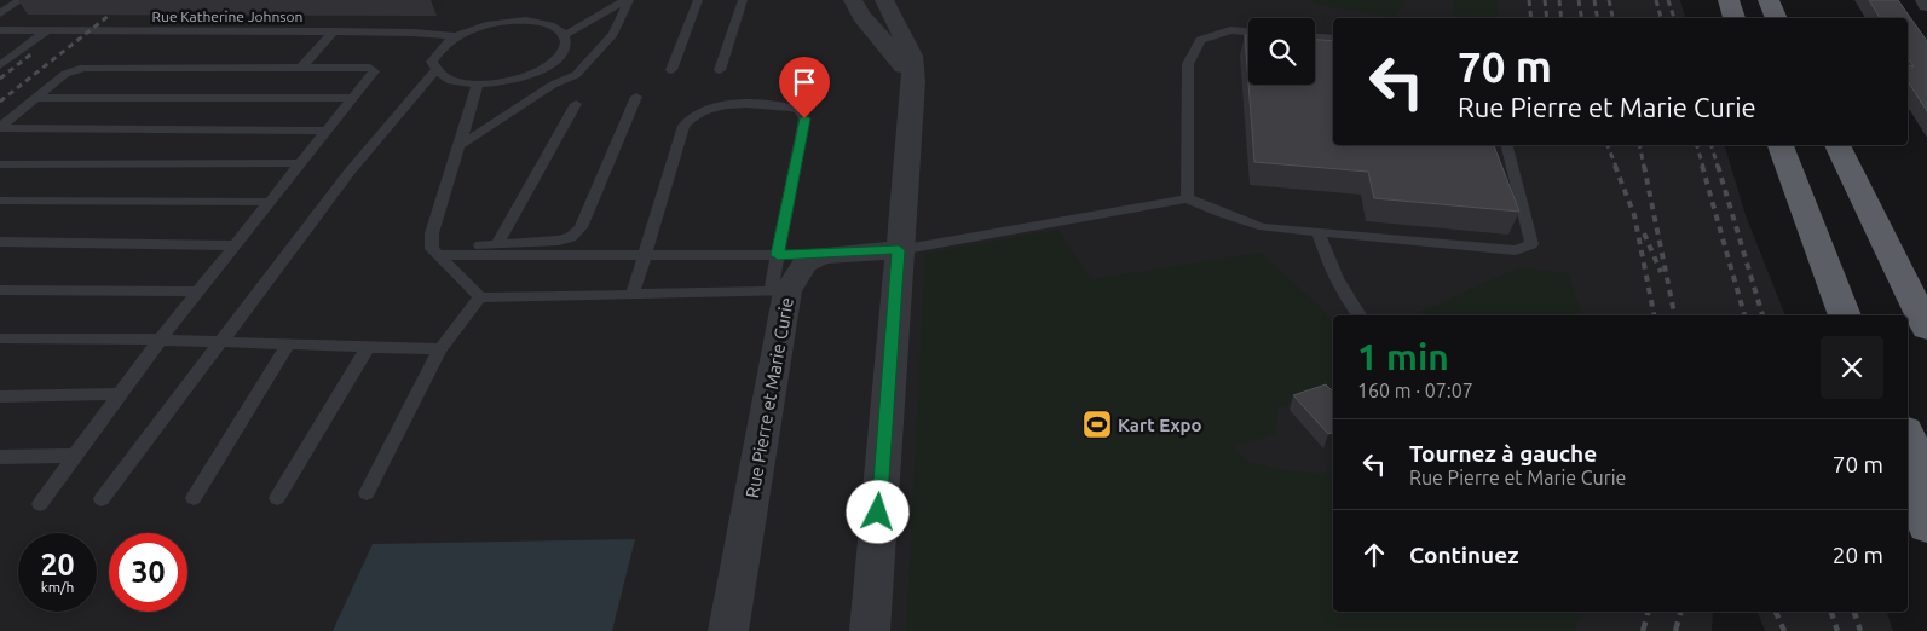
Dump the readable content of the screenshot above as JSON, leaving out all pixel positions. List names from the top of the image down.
{
  "streets": {
    "street": ["Rue Pierre et Marie Curie"],
    "lane": ["Rue Katherine Johnson"]
  },
  "places": {
    "sports": ["Kart Expo"]
  },
  "page": {
    "turn": ["70 m", "Rue Pierre et Marie Curie"],
    "heading": ["1 min", "160 m · 07:07"],
    "list": [
      {
        "name": "Tournez à gauche",
        "note": "Rue Pierre et Marie Curie",
        "value": "70 m"
      },
      {
        "name": "Continuez",
        "value": "20 m"
      }
    ],
    "speed": "20 km/h",
    "limit": "30"
  }
}
